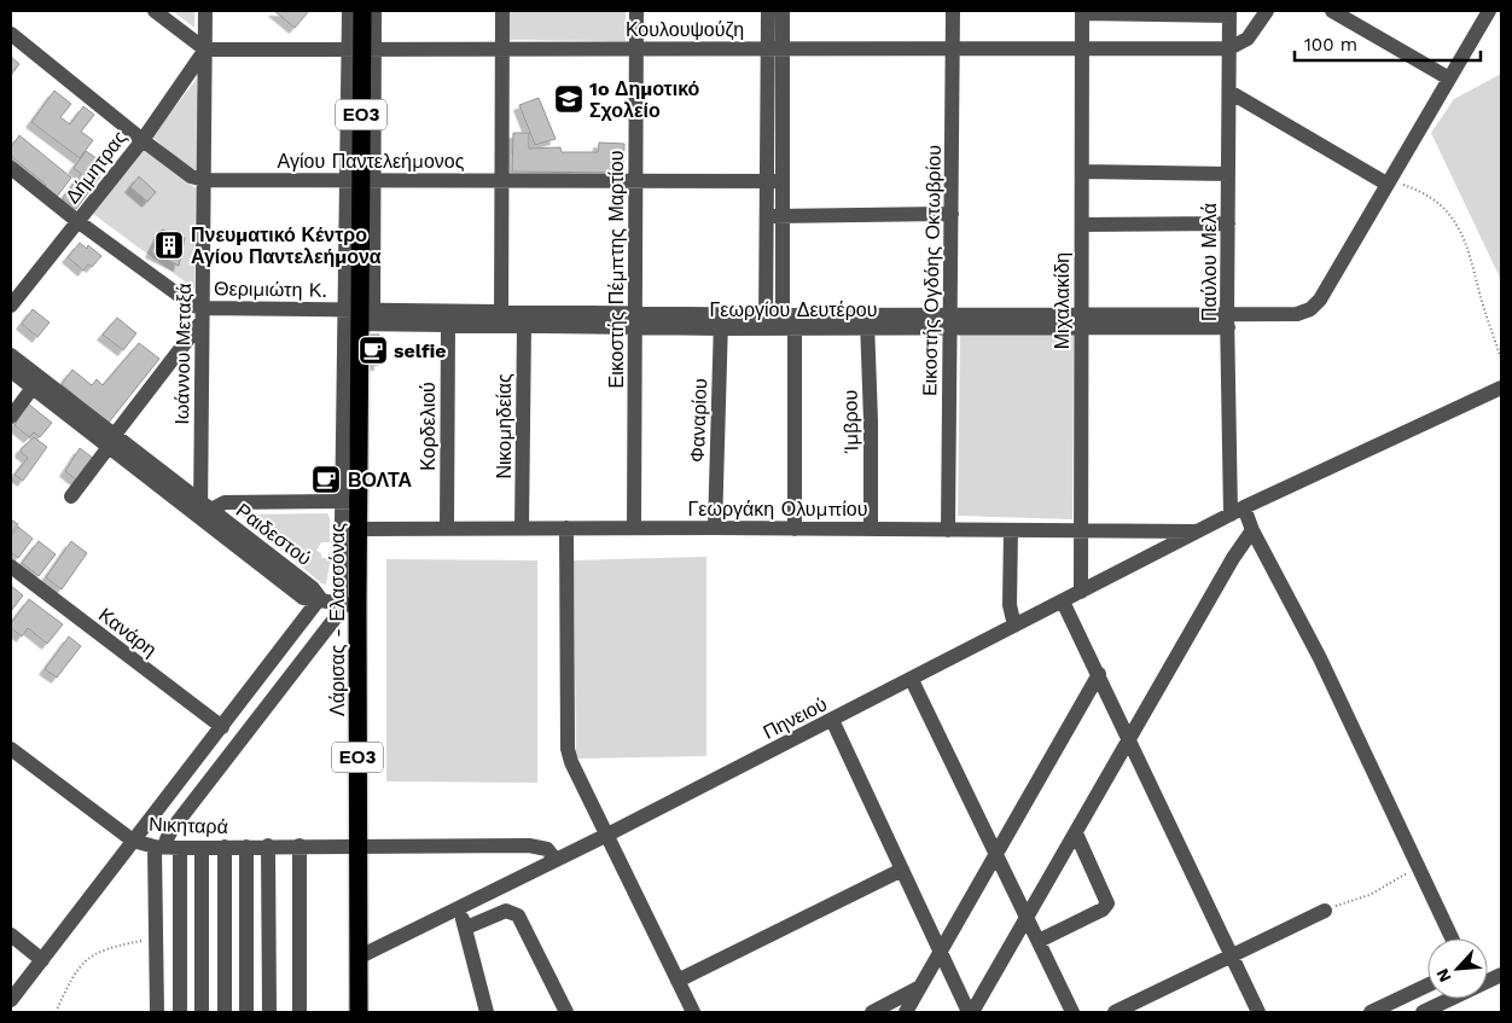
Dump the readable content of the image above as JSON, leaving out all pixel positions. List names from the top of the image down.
{
  "streets": {
    "highway": ["ΕΟ3", "Λάρισας - Ελασσόνας"],
    "street": [
      "Κουλουψούζη",
      "Αγίου Παντελεήμονος",
      "Δήμητρας",
      "Παύλου Μελά",
      "Εικοστής Πέμπτης Μαρτίου",
      "Εικοστής Ογδόης Οκτωβρίου",
      "Θεριμιώτη Κ.",
      "Μιχαλακίδη",
      "Γεωργίου Δευτέρου",
      "Ιωάννου Μεταξά",
      "Φαναρίου",
      "Ίμβρου",
      "Κορδελιού",
      "Νικομηδείας",
      "Γεωργάκη Ολυμπίου",
      "Ραιδεστού",
      "Κανάρη",
      "Πηνειού",
      "Νικηταρά"
    ]
  },
  "crossings": [
    ["Κουλουψούζη", "Δήμητρας"],
    ["Κουλουψούζη", "Παύλου Μελά"],
    ["Κουλουψούζη", "Εικοστής Πέμπτης Μαρτίου"],
    ["Κουλουψούζη", "Εικοστής Ογδόης Οκτωβρίου"],
    ["Κουλουψούζη", "Μιχαλακίδη"],
    ["Κουλουψούζη", "Ιωάννου Μεταξά"],
    ["Κουλουψούζη", "Λάρισας - Ελασσόνας"],
    ["Αγίου Παντελεήμονος", "Δήμητρας"],
    ["Αγίου Παντελεήμονος", "Εικοστής Πέμπτης Μαρτίου"],
    ["Αγίου Παντελεήμονος", "Ιωάννου Μεταξά"],
    ["Αγίου Παντελεήμονος", "Λάρισας - Ελασσόνας"],
    ["Δήμητρας", "Θεριμιώτη Κ."],
    ["Δήμητρας", "Ιωάννου Μεταξά"],
    ["Παύλου Μελά", "Γεωργίου Δευτέρου"],
    ["Παύλου Μελά", "Πηνειού"],
    ["Εικοστής Πέμπτης Μαρτίου", "Γεωργίου Δευτέρου"],
    ["Εικοστής Πέμπτης Μαρτίου", "Γεωργάκη Ολυμπίου"],
    ["Εικοστής Ογδόης Οκτωβρίου", "Γεωργίου Δευτέρου"],
    ["Εικοστής Ογδόης Οκτωβρίου", "Γεωργάκη Ολυμπίου"],
    ["Θεριμιώτη Κ.", "Γεωργίου Δευτέρου"],
    ["Θεριμιώτη Κ.", "Ιωάννου Μεταξά"],
    ["Θεριμιώτη Κ.", "Λάρισας - Ελασσόνας"],
    ["Μιχαλακίδη", "Γεωργίου Δευτέρου"],
    ["Μιχαλακίδη", "Γεωργάκη Ολυμπίου"],
    ["Μιχαλακίδη", "Πηνειού"],
    ["Γεωργίου Δευτέρου", "Φαναρίου"],
    ["Γεωργίου Δευτέρου", "Ίμβρου"],
    ["Γεωργίου Δευτέρου", "Κορδελιού"],
    ["Γεωργίου Δευτέρου", "Νικομηδείας"],
    ["Γεωργίου Δευτέρου", "Λάρισας - Ελασσόνας"],
    ["Ιωάννου Μεταξά", "Ραιδεστού"],
    ["Φαναρίου", "Γεωργάκη Ολυμπίου"],
    ["Ίμβρου", "Γεωργάκη Ολυμπίου"],
    ["Κορδελιού", "Γεωργάκη Ολυμπίου"],
    ["Νικομηδείας", "Γεωργάκη Ολυμπίου"],
    ["Γεωργάκη Ολυμπίου", "Λάρισας - Ελασσόνας"],
    ["Γεωργάκη Ολυμπίου", "Πηνειού"],
    ["Λάρισας - Ελασσόνας", "Πηνειού"],
    ["Λάρισας - Ελασσόνας", "Νικηταρά"],
    ["Πηνειού", "Νικηταρά"]
  ],
  "places": {
    "school or university": ["1o Δημοτικό Σχολείο"],
    "building": ["Πνευματικό Κέντρο Αγίου Παντελεήμονα"],
    "cafe": ["selfie", "ΒΟΛΤΑ"]
  },
  "scale_bar": "100 m",
  "north": "bottom left"
}
